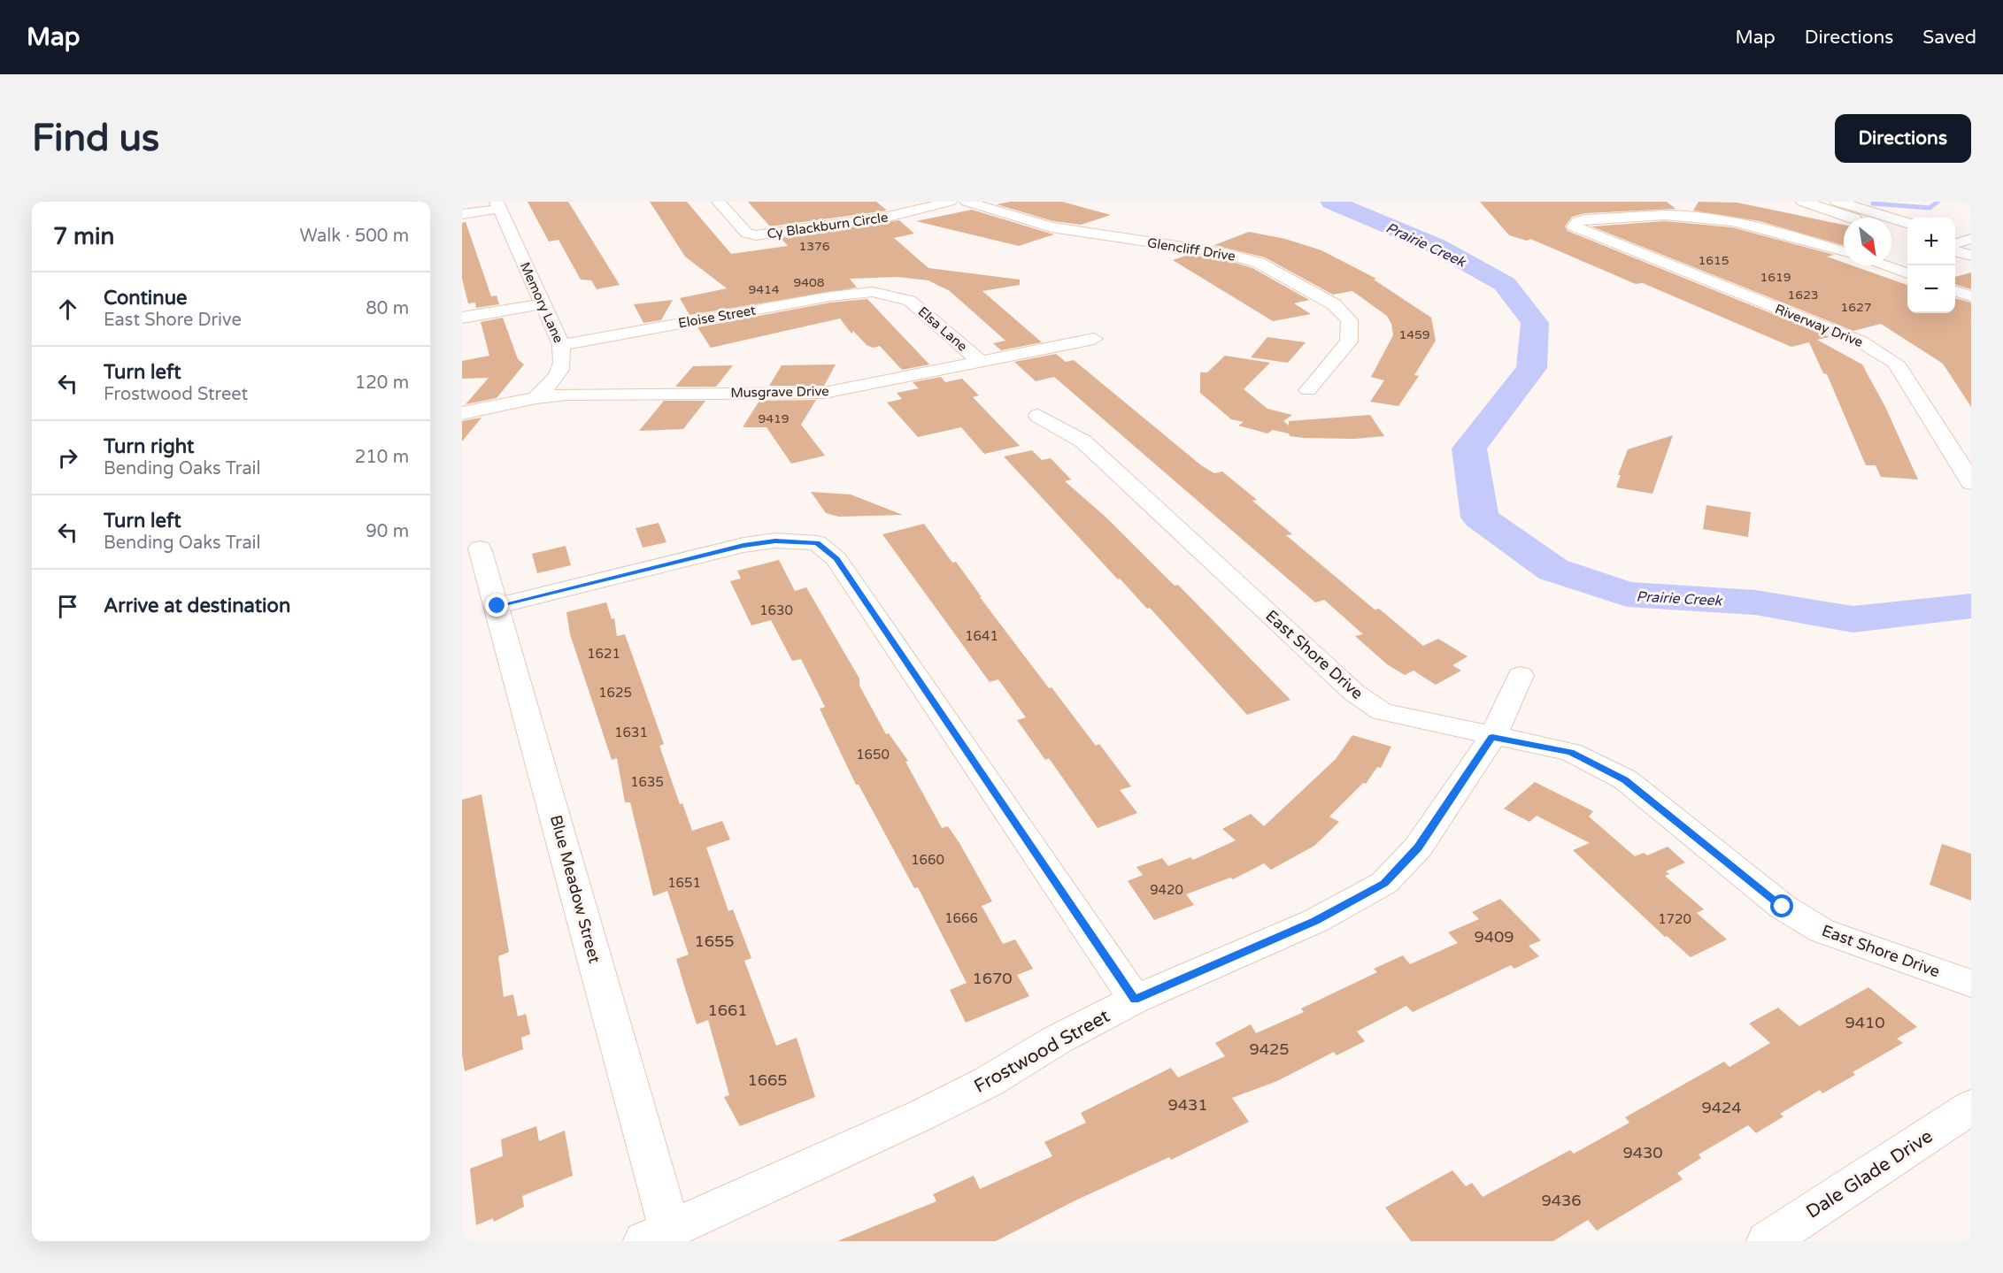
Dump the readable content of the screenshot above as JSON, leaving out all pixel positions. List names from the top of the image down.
{
  "streets": {
    "street": [
      "Cy Blackburn Circle",
      "Glencliff Drive",
      "Memory Lane",
      "Eloise Street",
      "Riverway Drive",
      "Elsa Lane",
      "Musgrave Drive",
      "East Shore Drive",
      "Blue Meadow Street",
      "Frostwood Street",
      "Dale Glade Drive"
    ]
  },
  "crossings": [
    ["Memory Lane", "Eloise Street"],
    ["Memory Lane", "Musgrave Drive"],
    ["Eloise Street", "Elsa Lane"],
    ["Elsa Lane", "Musgrave Drive"],
    ["East Shore Drive", "Frostwood Street"],
    ["Blue Meadow Street", "Frostwood Street"]
  ],
  "water": ["Prairie Creek"],
  "house_numbers": [
    "1376",
    "1615",
    "1619",
    "9408",
    "9414",
    "1623",
    "1627",
    "1459",
    "9419",
    "1630",
    "1641",
    "1621",
    "1625",
    "1631",
    "1650",
    "1635",
    "1660",
    "1651",
    "9420",
    "1666",
    "1720",
    "9409",
    "1655",
    "1670",
    "1661",
    "9410",
    "9425",
    "1665",
    "9431",
    "9424",
    "9430",
    "9436"
  ],
  "north": "bottom right",
  "page": {
    "header": "Map",
    "nav": ["Map", "Directions", "Saved"],
    "buttons": "Directions",
    "title": "Find us",
    "heading": ["7 min", "Walk · 500 m"],
    "map_buttons": ["+", "−"],
    "list": [
      ["Continue", "East Shore Drive", "80 m"],
      ["Turn left", "Frostwood Street", "120 m"],
      ["Turn right", "Bending Oaks Trail", "210 m"],
      ["Turn left", "Bending Oaks Trail", "90 m"],
      "Arrive at destination"
    ]
  }
}
